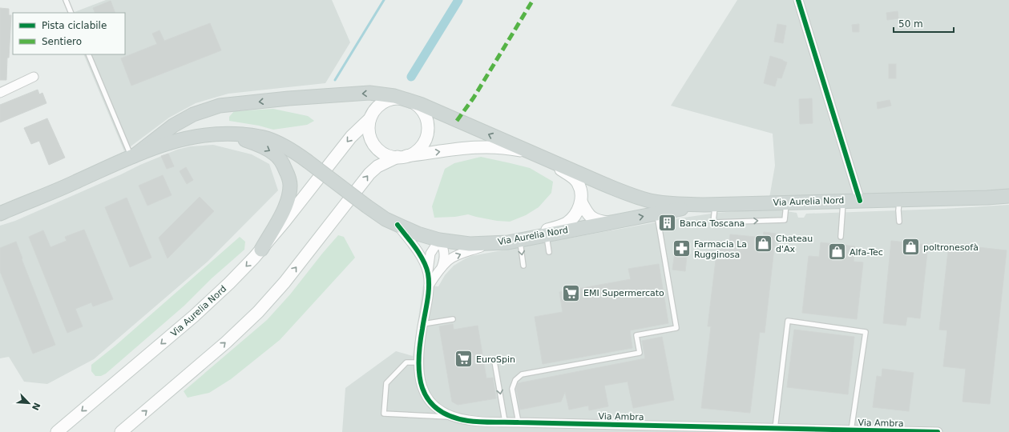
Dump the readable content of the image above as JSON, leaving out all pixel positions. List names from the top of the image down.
{
  "streets": {
    "main road": ["Via Aurelia Nord"],
    "street": ["Via Ambra"]
  },
  "places": {
    "building": ["Banca Toscana"],
    "shop": ["Chateau d'Ax", "poltronesofà", "Alfa-Tec"],
    "pharmacy": ["Farmacia La Rugginosa"],
    "supermarket": ["EMI Supermercato", "EuroSpin"]
  },
  "legend": ["Pista ciclabile", "Sentiero"],
  "scale_bar": "50 m",
  "north": "bottom right"
}
